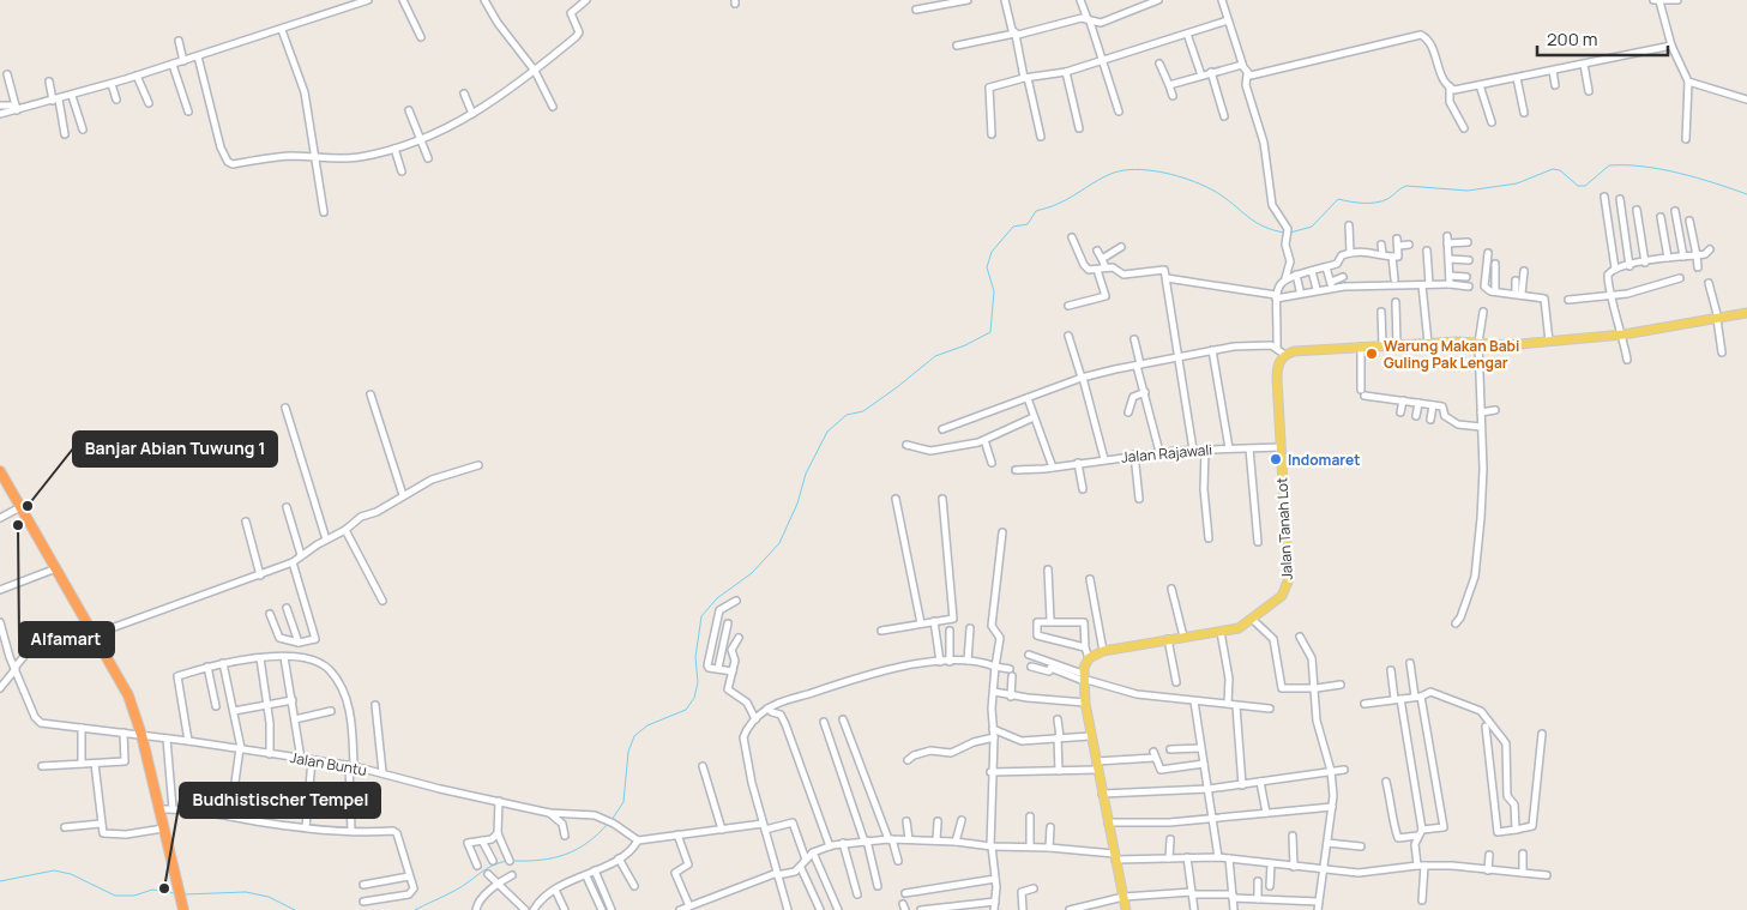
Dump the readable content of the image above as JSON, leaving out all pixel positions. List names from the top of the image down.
{
  "streets": {
    "main road": ["Jalan Tanah Lot"],
    "street": ["Jalan Rajawali", "Jalan Buntu"]
  },
  "crossings": [
    ["Jalan Rajawali", "Jalan Tanah Lot"]
  ],
  "places": [
    "Warung Makan Babi Guling Pak Lengar",
    "Indomaret",
    "Banjar Abian Tuwung 1",
    "Alfamart",
    "Budhistischer Tempel"
  ],
  "scale_bar": "200 m"
}
